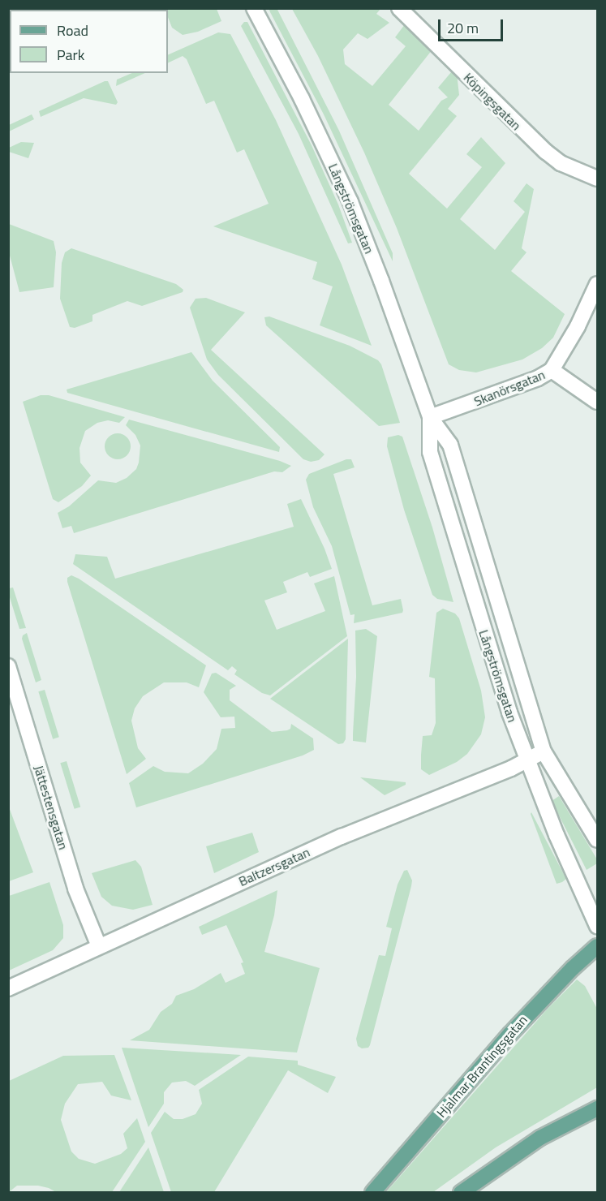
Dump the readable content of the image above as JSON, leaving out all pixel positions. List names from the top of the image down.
{
  "streets": {
    "main road": ["Hjalmar Brantingsgatan"],
    "street": [
      "Köpingsgatan",
      "Långströmsgatan",
      "Skanörsgatan",
      "Jättestensgatan",
      "Baltzersgatan"
    ]
  },
  "crossings": [
    ["Långströmsgatan", "Skanörsgatan"],
    ["Långströmsgatan", "Baltzersgatan"],
    ["Jättestensgatan", "Baltzersgatan"]
  ],
  "legend": ["Road", "Park"],
  "scale_bar": "20 m"
}
